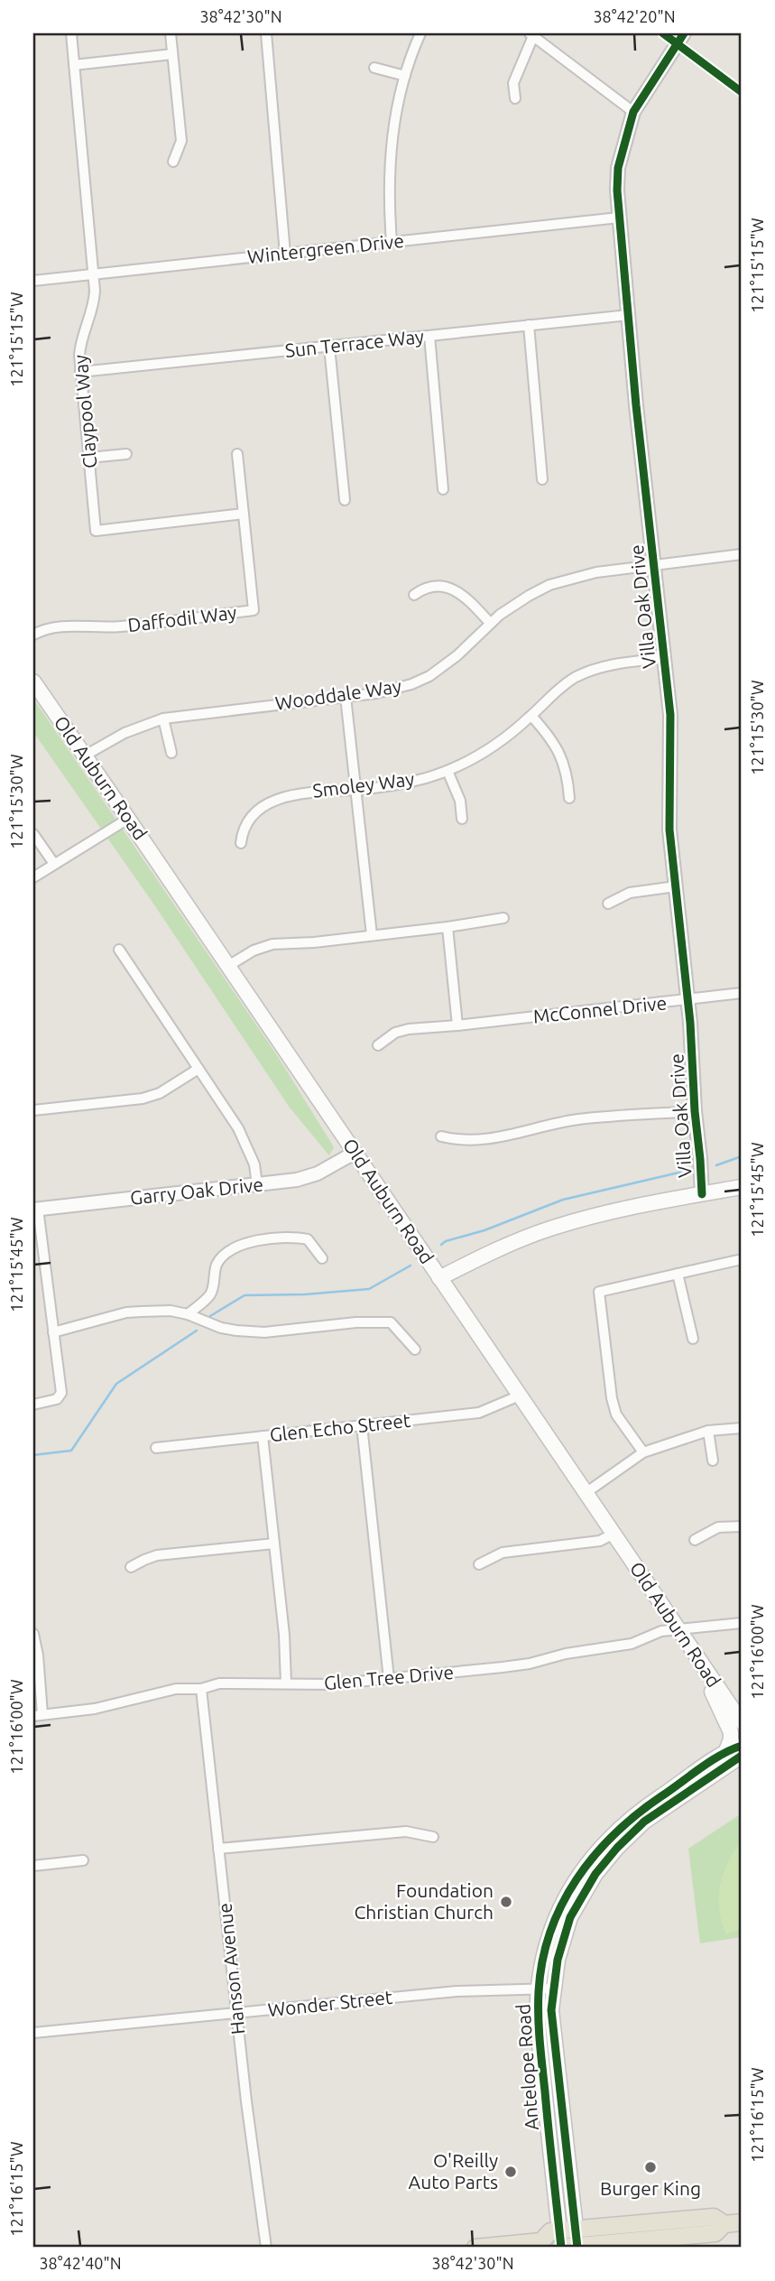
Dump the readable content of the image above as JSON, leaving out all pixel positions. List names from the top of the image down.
{
  "streets": {
    "main road": ["Old Auburn Road", "Antelope Road"],
    "street": [
      "Wintergreen Drive",
      "Sun Terrace Way",
      "Claypool Way",
      "Villa Oak Drive",
      "Daffodil Way",
      "Wooddale Way",
      "Smoley Way",
      "McConnel Drive",
      "Garry Oak Drive",
      "Glen Echo Street",
      "Glen Tree Drive",
      "Hanson Avenue",
      "Wonder Street"
    ]
  },
  "crossings": [
    ["Wintergreen Drive", "Claypool Way"],
    ["Wintergreen Drive", "Villa Oak Drive"],
    ["Sun Terrace Way", "Claypool Way"],
    ["Sun Terrace Way", "Villa Oak Drive"],
    ["Claypool Way", "Daffodil Way"],
    ["Villa Oak Drive", "Wooddale Way"],
    ["Villa Oak Drive", "Smoley Way"],
    ["Villa Oak Drive", "McConnel Drive"],
    ["Wooddale Way", "Old Auburn Road"],
    ["Old Auburn Road", "Garry Oak Drive"],
    ["Old Auburn Road", "Glen Echo Street"],
    ["Old Auburn Road", "Glen Tree Drive"],
    ["Glen Tree Drive", "Hanson Avenue"],
    ["Hanson Avenue", "Wonder Street"],
    ["Wonder Street", "Antelope Road"]
  ],
  "places": ["Foundation Christian Church", "Burger King", "O'Reilly Auto Parts"],
  "coordinates": [
    "38°42'30\"N",
    "38°42'20\"N",
    "121°15'15\"W",
    "121°15'30\"W",
    "121°15'45\"W",
    "121°16'00\"W",
    "121°16'15\"W",
    "38°42'40\"N"
  ]
}
